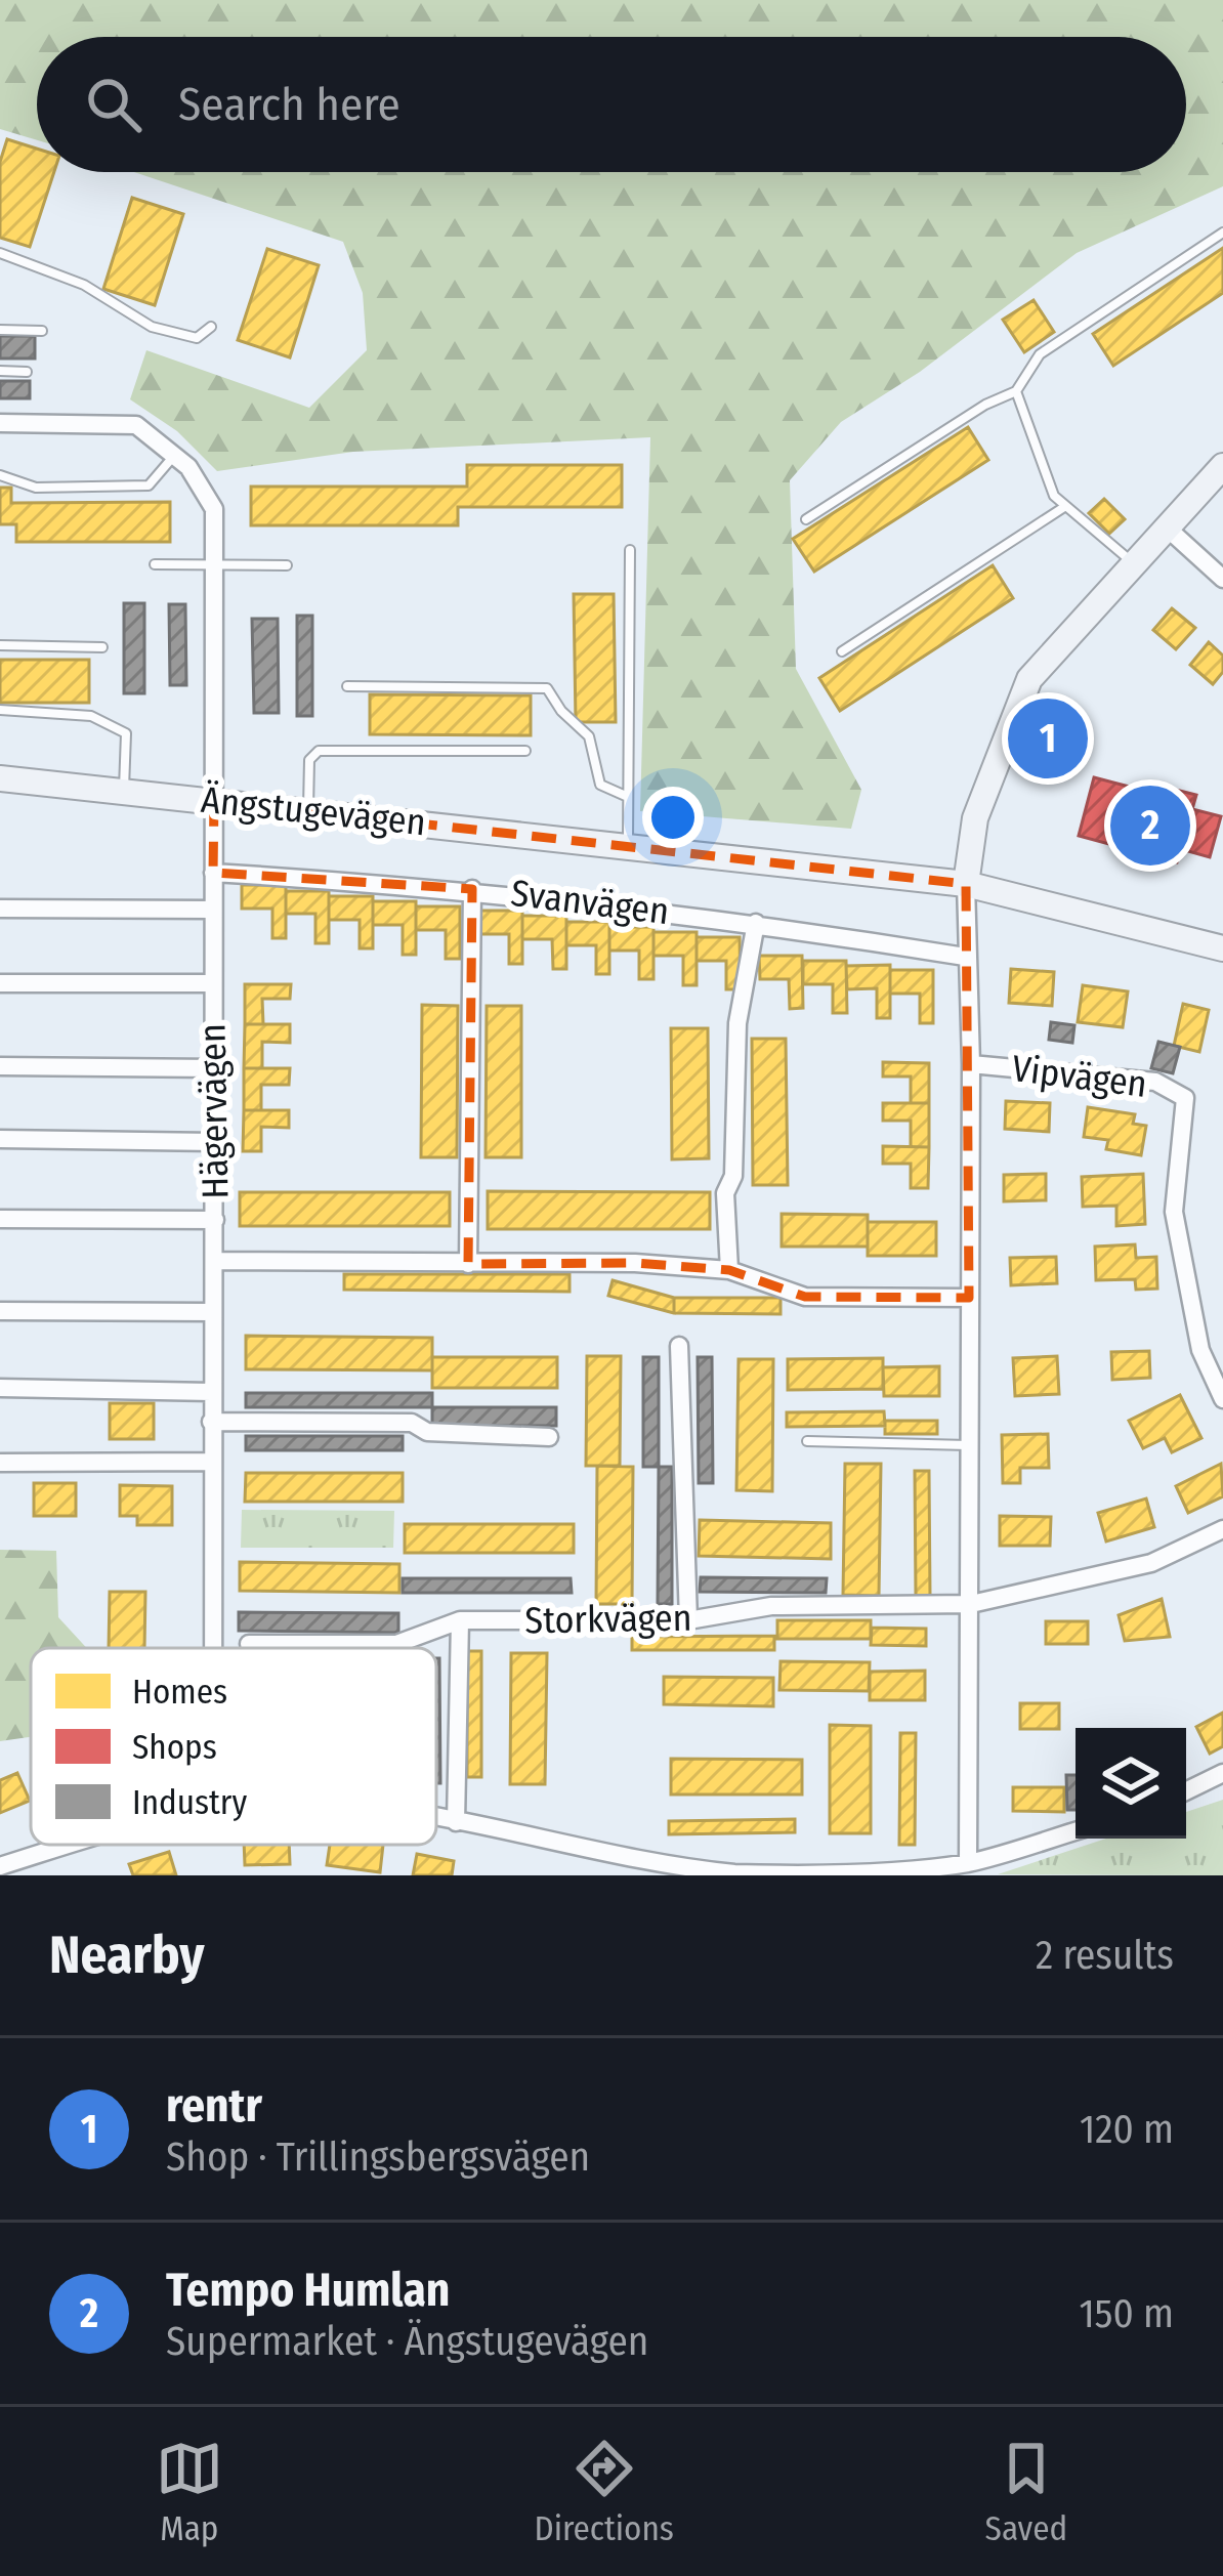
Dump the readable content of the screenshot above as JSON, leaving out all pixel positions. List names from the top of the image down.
{
  "streets": {
    "street": [
      "Ängstugevägen",
      "Svanvägen",
      "Vipvägen",
      "Hägervägen",
      "Storkvägen"
    ]
  },
  "crossings": [
    ["Ängstugevägen", "Hägervägen"],
    ["Svanvägen", "Hägervägen"]
  ],
  "legend": ["Homes", "Shops", "Industry"],
  "page": {
    "search": "Search here",
    "pins": ["1", "2"],
    "heading": ["Nearby", "2 results"],
    "list": [
      {
        "mark": "1",
        "name": "rentr",
        "note": "Shop · Trillingsbergsvägen",
        "value": "120 m"
      },
      {
        "mark": "2",
        "name": "Tempo Humlan",
        "note": "Supermarket · Ängstugevägen",
        "value": "150 m"
      }
    ],
    "nav": ["Map", "Directions", "Saved"]
  }
}
